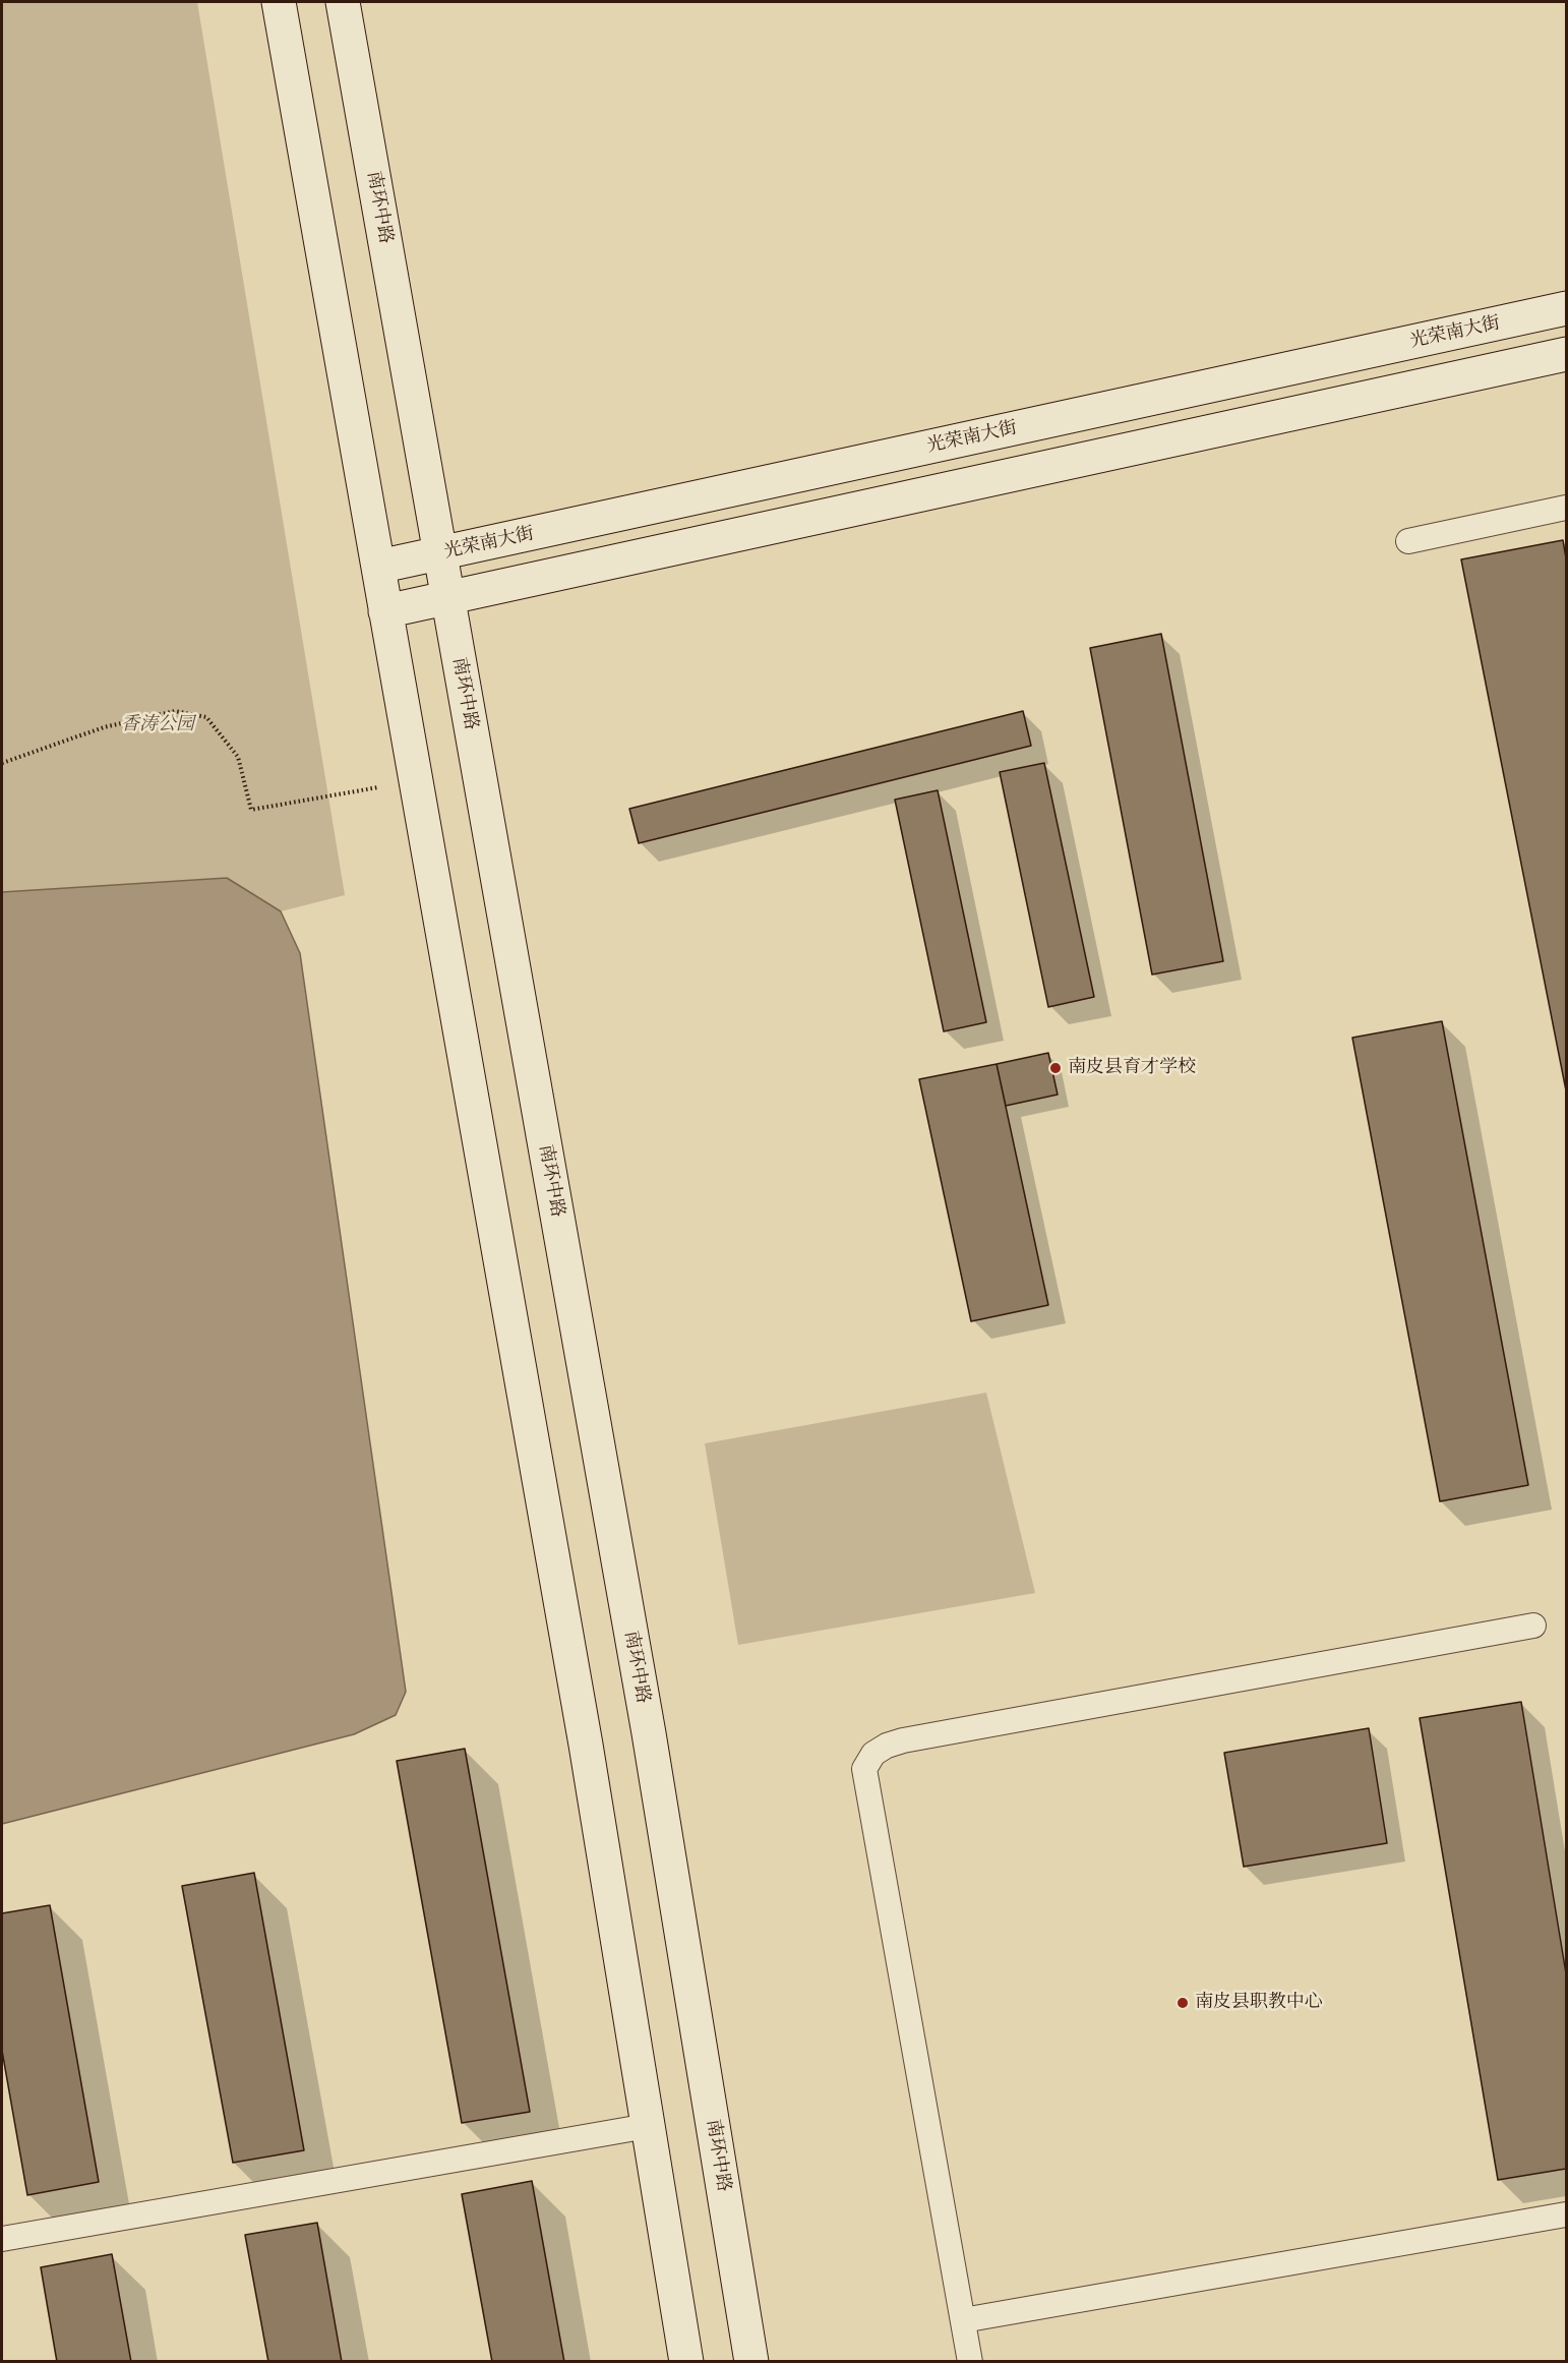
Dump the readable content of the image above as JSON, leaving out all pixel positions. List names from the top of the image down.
{
  "streets": {
    "main road": ["南环中路", "光荣南大街"]
  },
  "crossings": [
    ["南环中路", "光荣南大街"]
  ],
  "parks": ["香涛公园"],
  "places": ["南皮县育才学校", "南皮县职教中心"]
}
